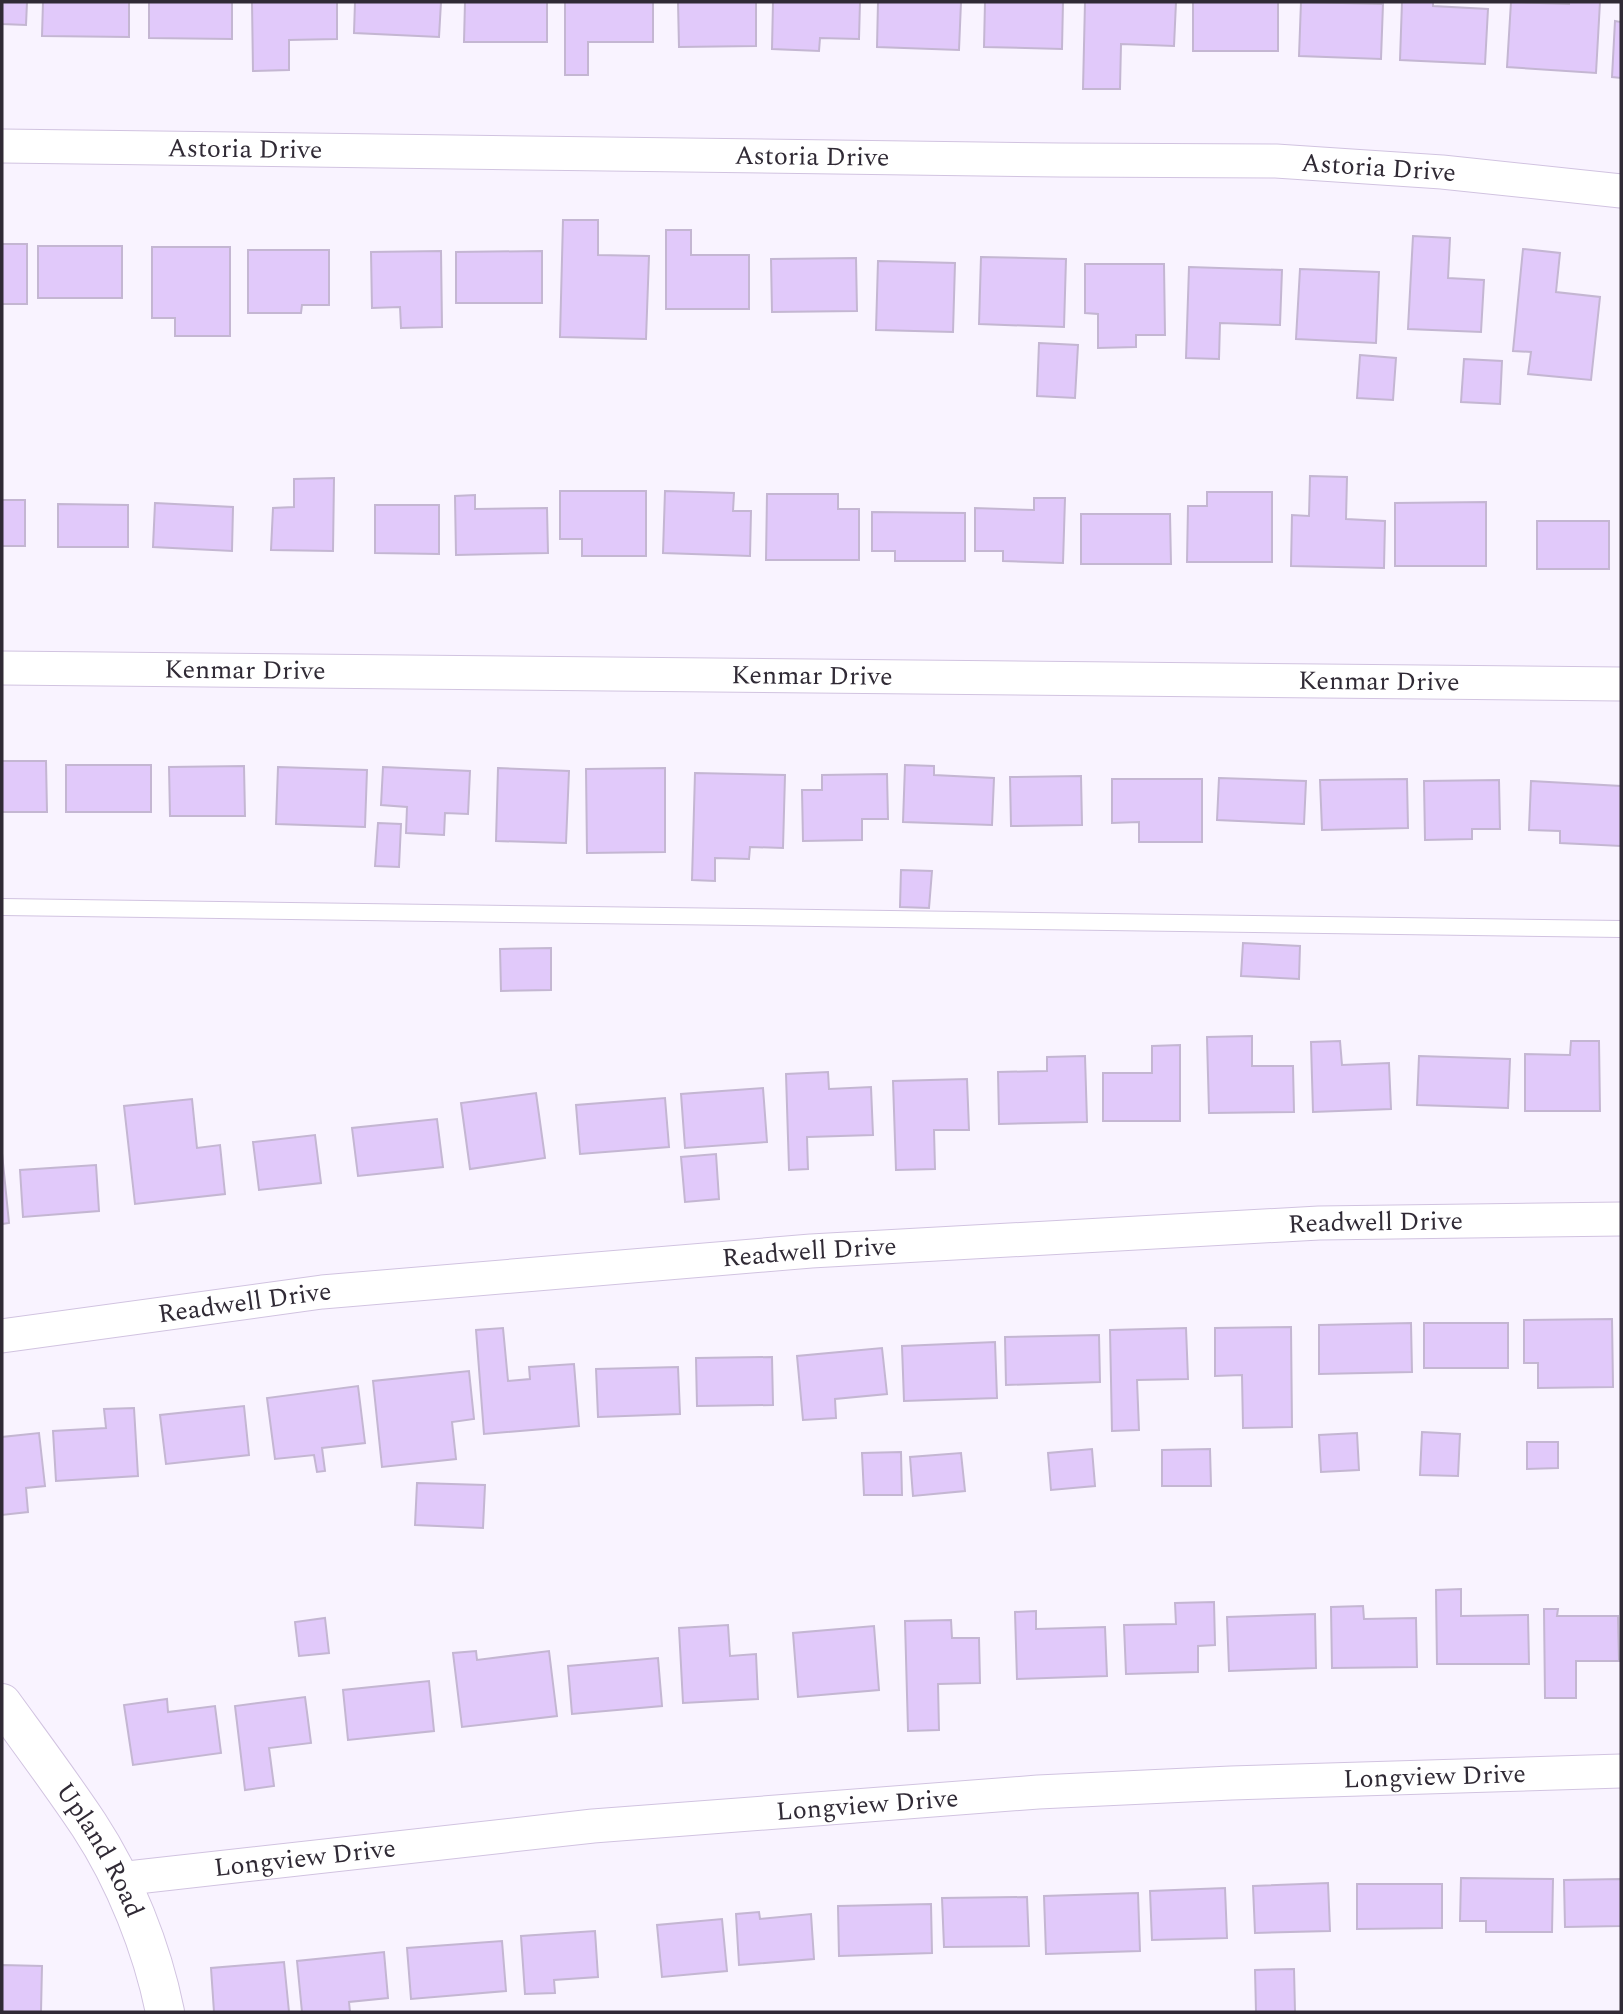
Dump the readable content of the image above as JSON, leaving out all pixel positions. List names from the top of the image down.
{
  "streets": {
    "street": [
      "Astoria Drive",
      "Kenmar Drive",
      "Readwell Drive",
      "Longview Drive",
      "Upland Road"
    ]
  },
  "crossings": [
    ["Longview Drive", "Upland Road"]
  ]
}
